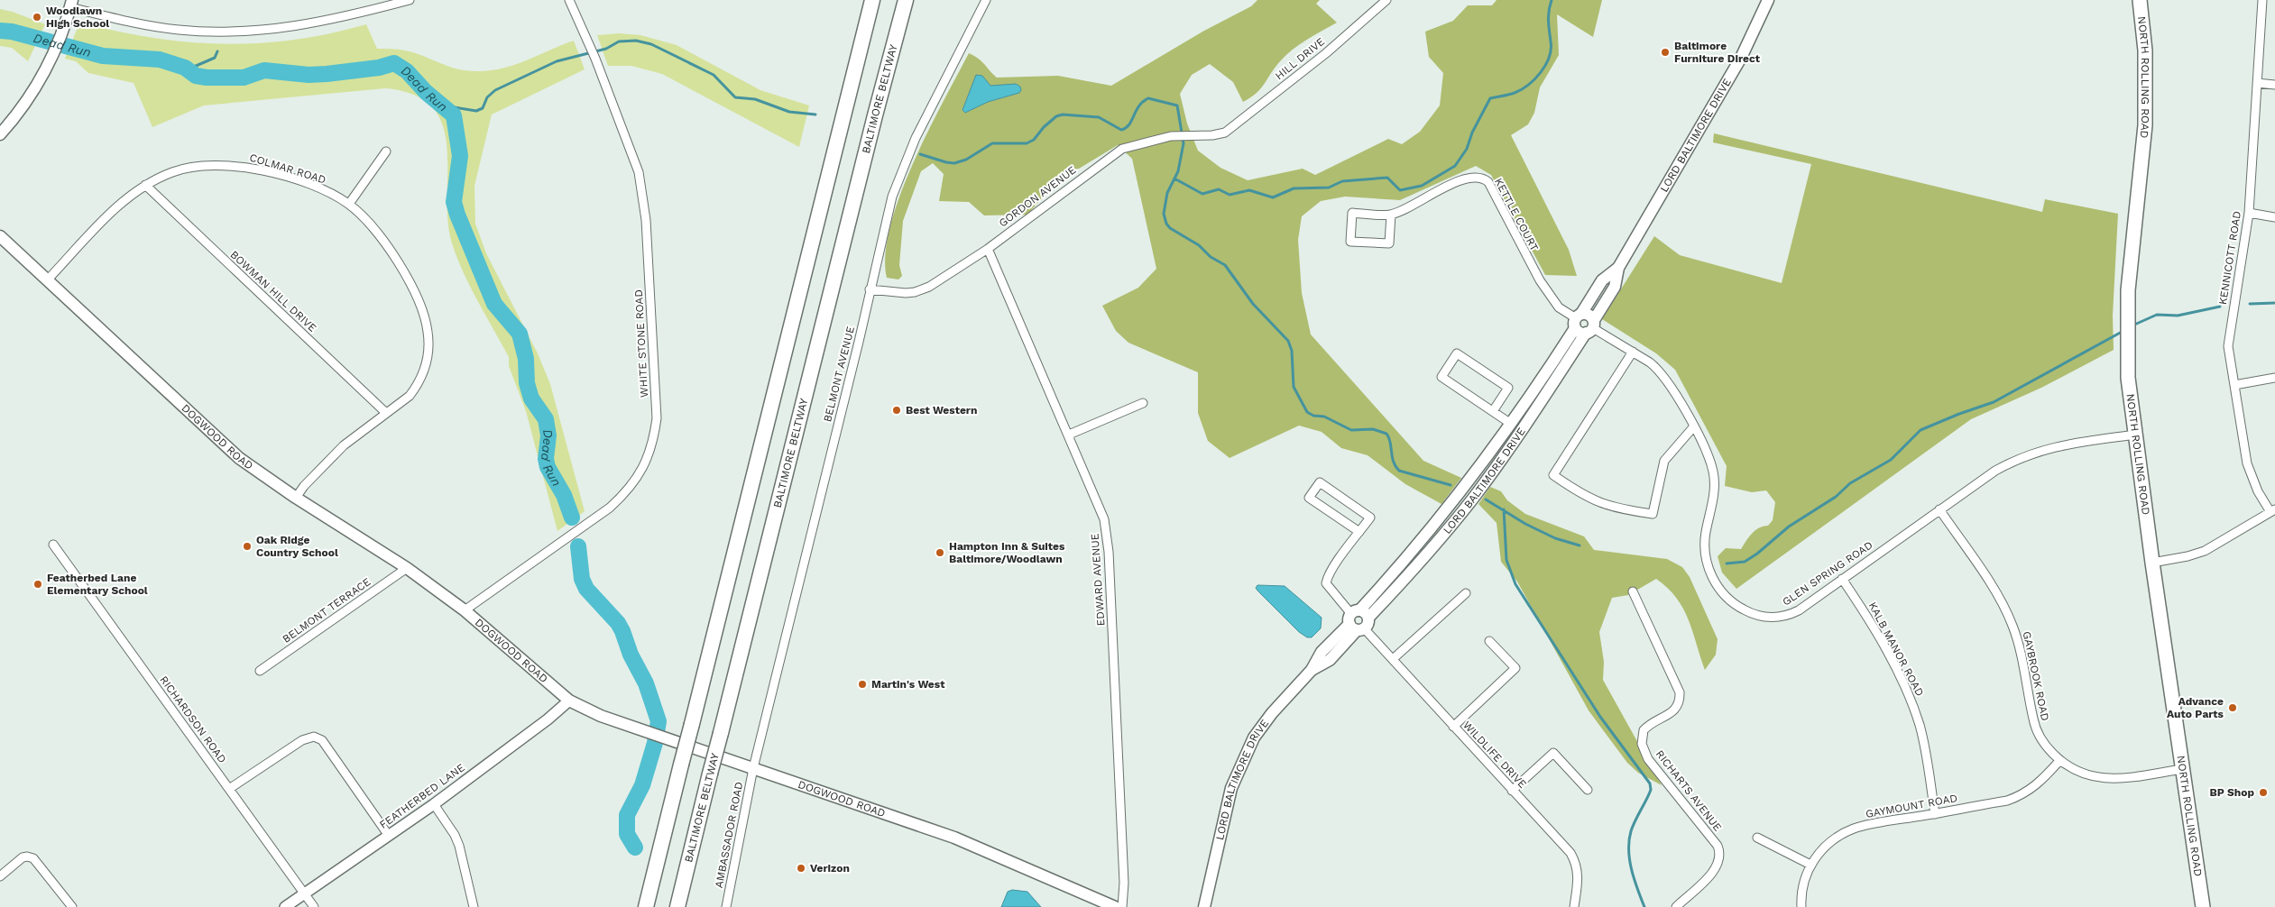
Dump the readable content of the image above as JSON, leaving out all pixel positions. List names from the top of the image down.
{
  "streets": {
    "highway": ["BALTIMORE BELTWAY"],
    "main road": ["NORTH ROLLING ROAD", "LORD BALTIMORE DRIVE", "DOGWOOD ROAD"],
    "street": [
      "HILL DRIVE",
      "COLMAR ROAD",
      "GORDON AVENUE",
      "KETTLE COURT",
      "KENNICOTT ROAD",
      "BOWMAN HILL DRIVE",
      "WHITE STONE ROAD",
      "BELMONT AVENUE",
      "GLEN SPRING ROAD",
      "EDWARD AVENUE",
      "BELMONT TERRACE",
      "KALB MANOR ROAD",
      "GAYBROOK ROAD",
      "RICHARDSON ROAD",
      "WILDLIFE DRIVE",
      "RICHARTS AVENUE",
      "FEATHERBED LANE",
      "GAYMOUNT ROAD",
      "AMBASSADOR ROAD"
    ]
  },
  "crossings": [
    ["HILL DRIVE", "GORDON AVENUE"],
    ["NORTH ROLLING ROAD", "GLEN SPRING ROAD"],
    ["NORTH ROLLING ROAD", "GAYBROOK ROAD"],
    ["LORD BALTIMORE DRIVE", "KETTLE COURT"],
    ["LORD BALTIMORE DRIVE", "GLEN SPRING ROAD"],
    ["LORD BALTIMORE DRIVE", "WILDLIFE DRIVE"],
    ["COLMAR ROAD", "BOWMAN HILL DRIVE"],
    ["COLMAR ROAD", "DOGWOOD ROAD"],
    ["GORDON AVENUE", "BELMONT AVENUE"],
    ["GORDON AVENUE", "EDWARD AVENUE"],
    ["WHITE STONE ROAD", "DOGWOOD ROAD"],
    ["BELMONT AVENUE", "DOGWOOD ROAD"],
    ["BELMONT AVENUE", "AMBASSADOR ROAD"],
    ["DOGWOOD ROAD", "BELMONT TERRACE"],
    ["DOGWOOD ROAD", "FEATHERBED LANE"],
    ["DOGWOOD ROAD", "AMBASSADOR ROAD"],
    ["GLEN SPRING ROAD", "KALB MANOR ROAD"],
    ["GLEN SPRING ROAD", "GAYBROOK ROAD"],
    ["KALB MANOR ROAD", "GAYMOUNT ROAD"],
    ["GAYBROOK ROAD", "GAYMOUNT ROAD"],
    ["RICHARDSON ROAD", "FEATHERBED LANE"]
  ],
  "water": ["Dead Run"],
  "places": [
    "Woodlawn High School",
    "Baltimore Furniture Direct",
    "Best Western",
    "Oak Ridge Country School",
    "Hampton Inn & Suites Baltimore/Woodlawn",
    "Featherbed Lane Elementary School",
    "Martin's West",
    "Advance Auto Parts",
    "BP Shop",
    "Verizon"
  ]
}
